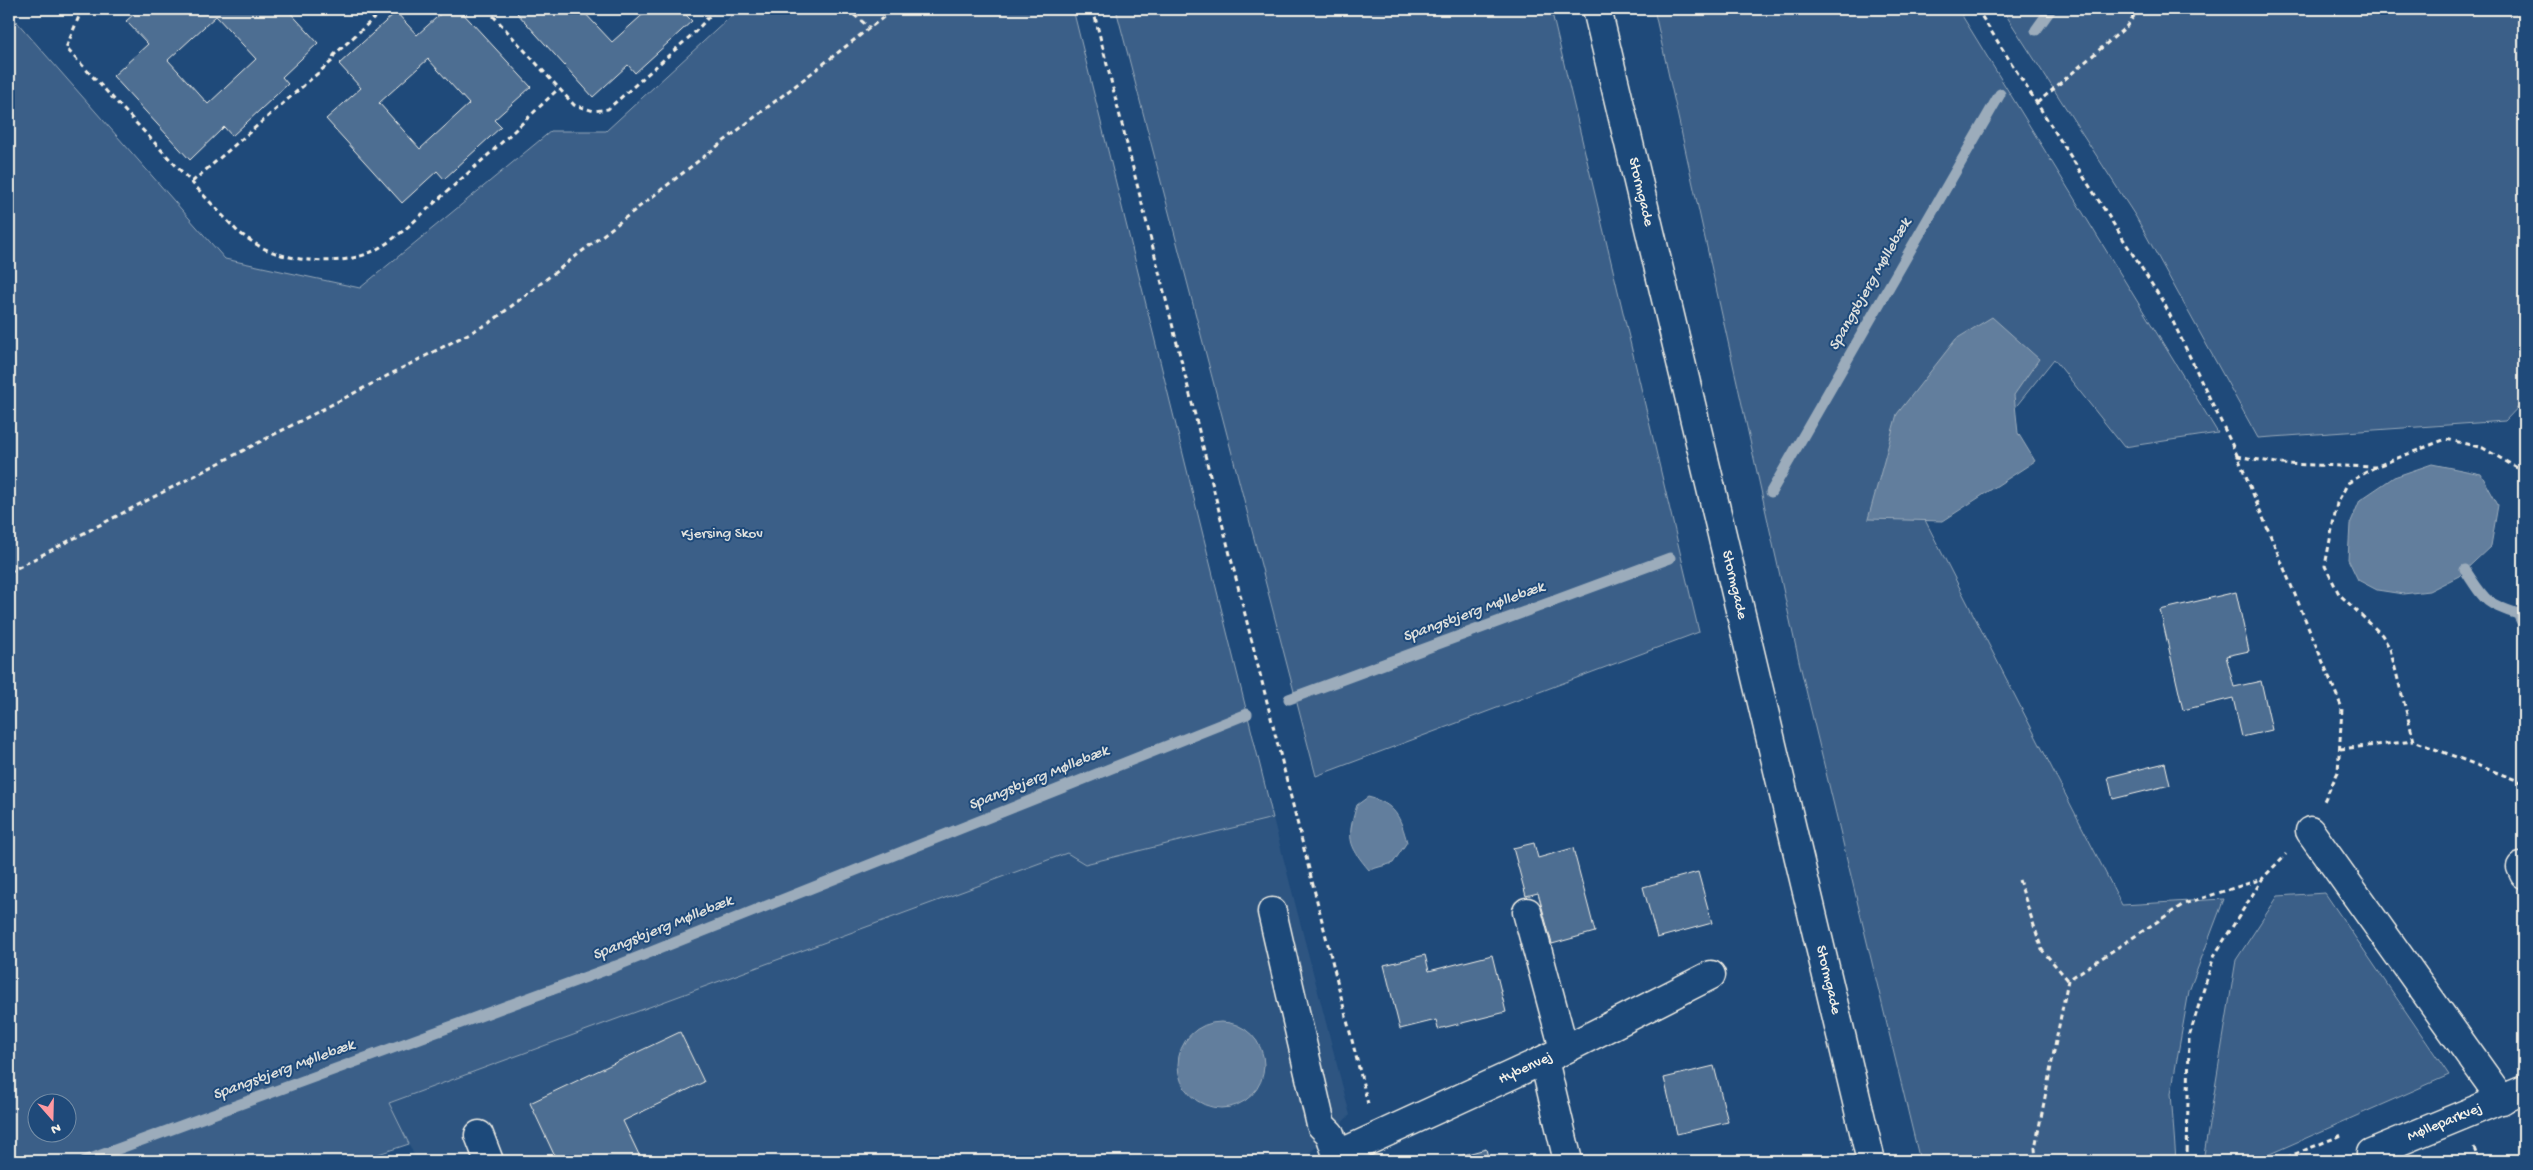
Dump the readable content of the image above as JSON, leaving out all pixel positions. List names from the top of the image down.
{
  "streets": {
    "street": ["Stormgade", "Hybenvej", "Mølleparkvej"]
  },
  "water": ["Spangsbjerg Møllebæk"],
  "parks": ["Kjersing Skov"],
  "north": "bottom"
}
